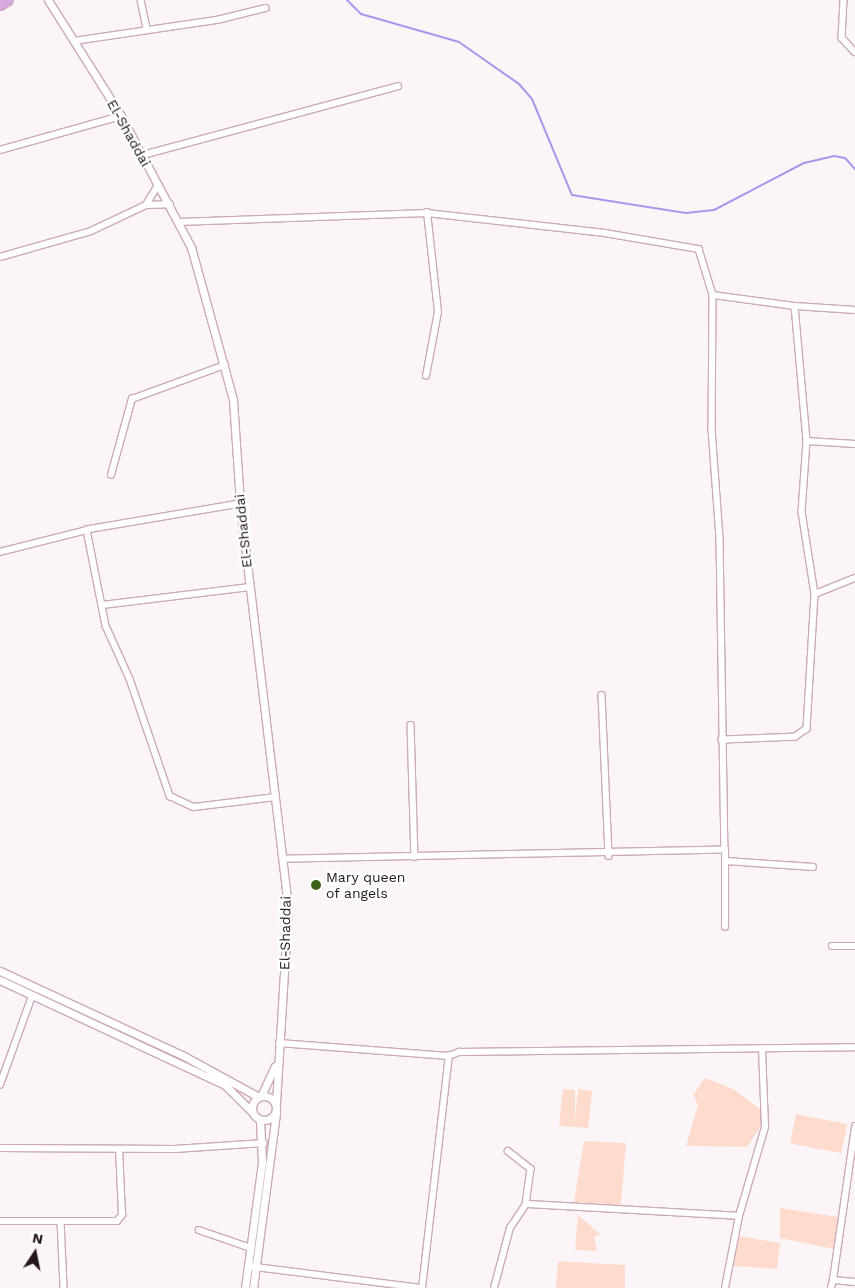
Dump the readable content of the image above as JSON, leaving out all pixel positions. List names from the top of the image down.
{
  "streets": {
    "street": ["El-Shaddai"]
  },
  "places": ["Mary queen of angels"],
  "north": "top"
}
